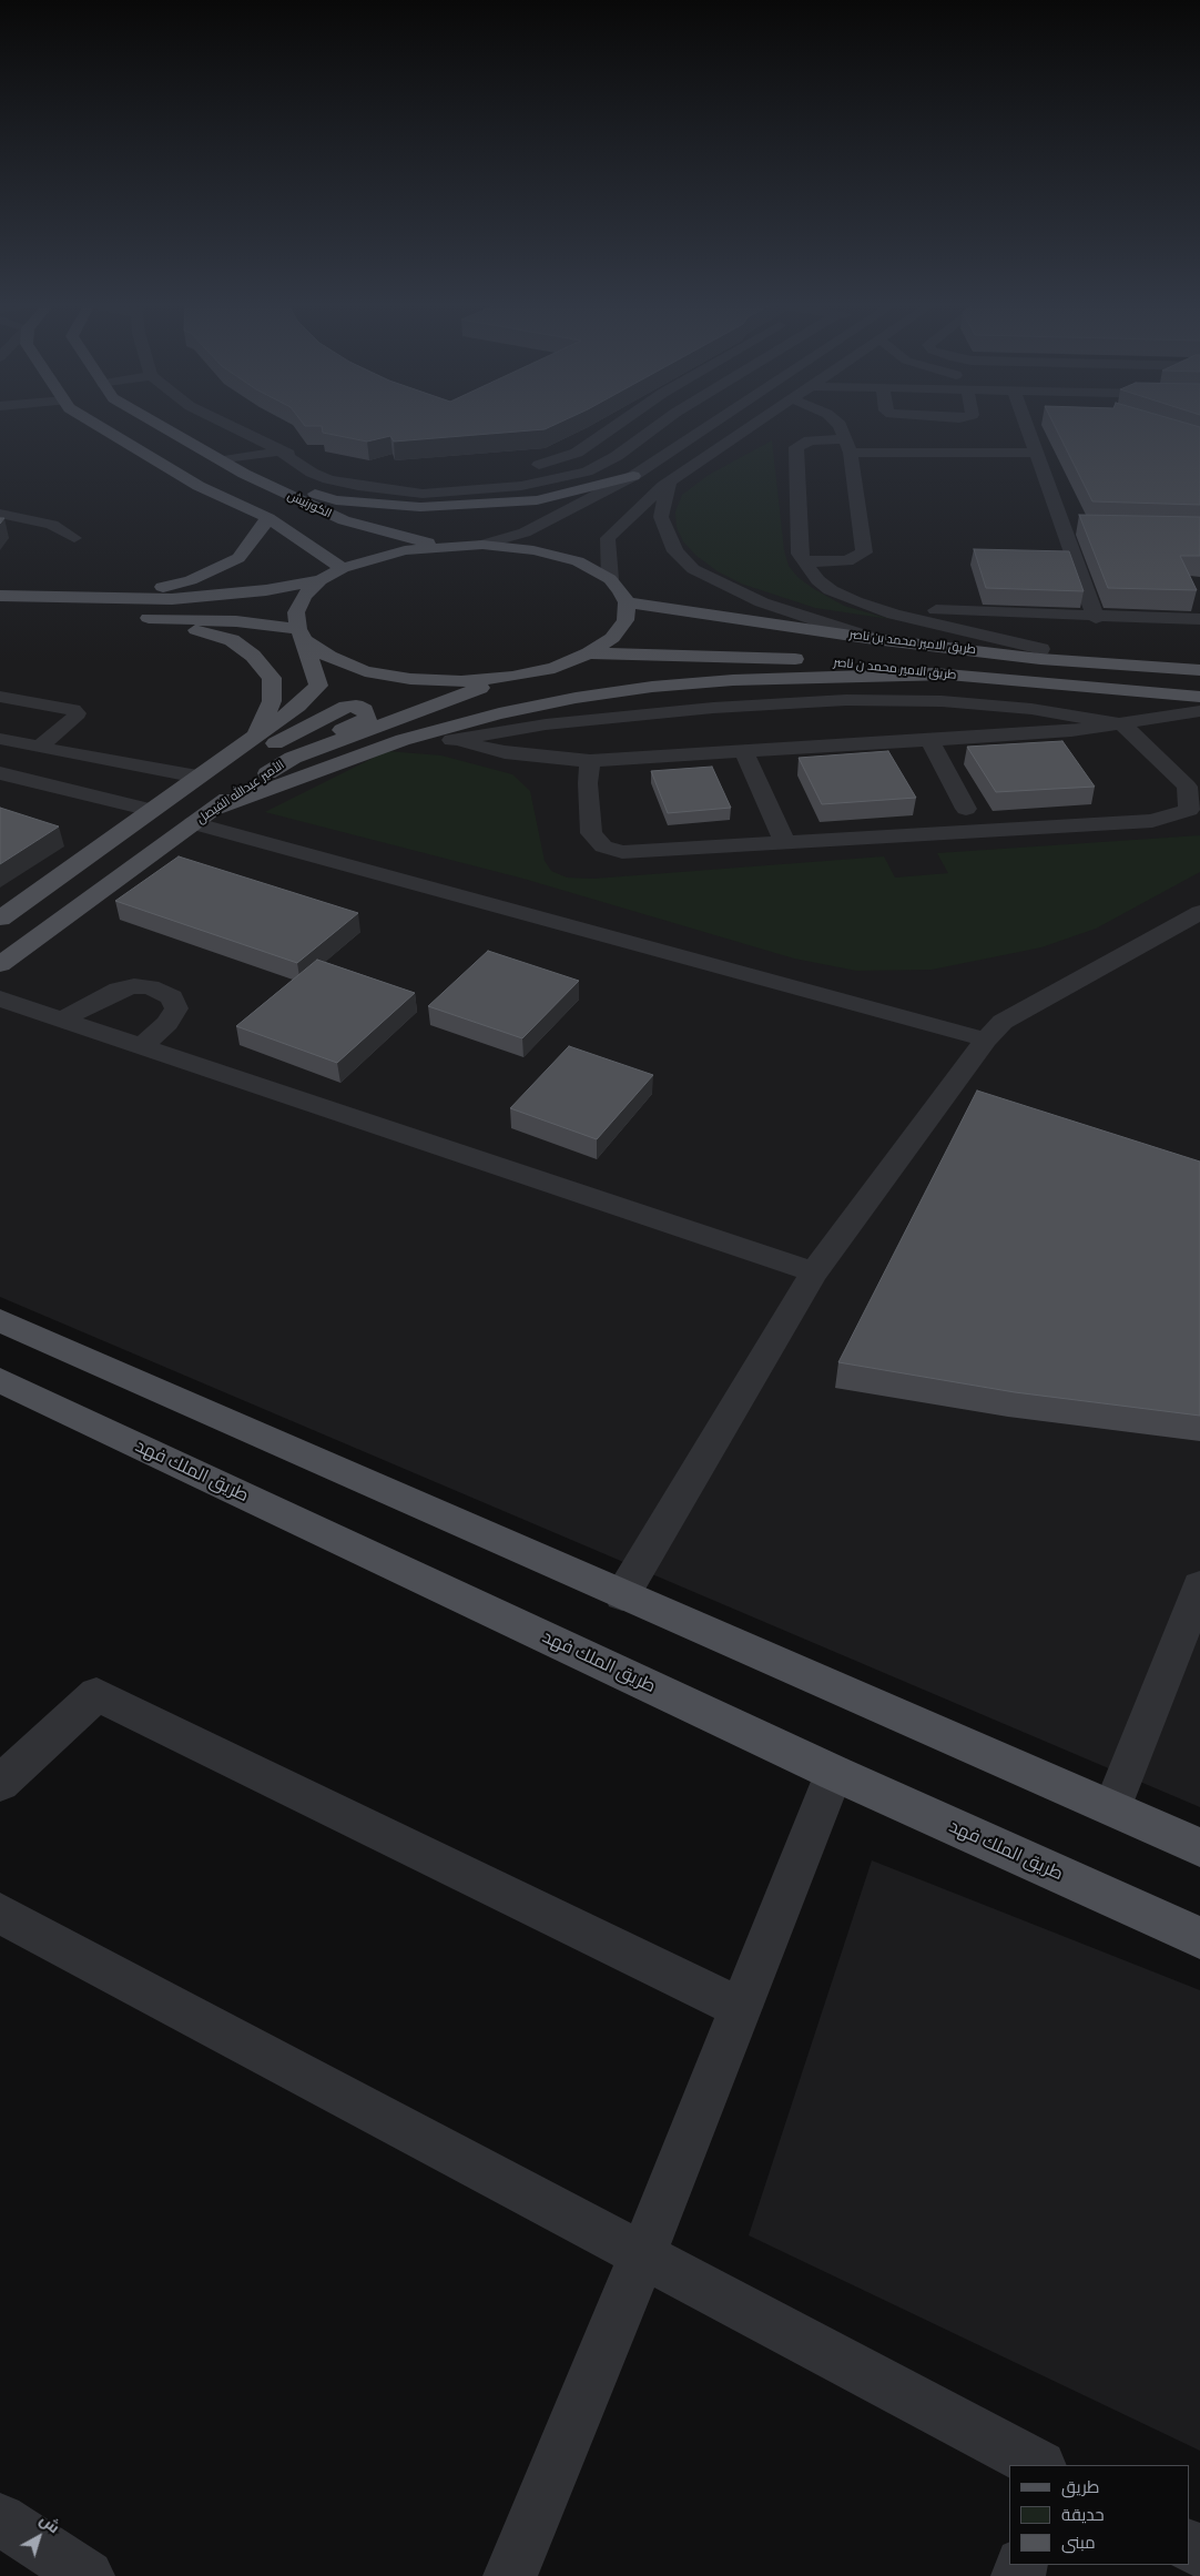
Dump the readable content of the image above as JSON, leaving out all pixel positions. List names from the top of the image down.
{
  "streets": {
    "main road": [
      "الكورنيش",
      "طريق الامير محمد بن ناصر",
      "طريق الامير محمد ن ناصر",
      "الأمير عبدالله الفيصل",
      "طريق الملك فهد"
    ]
  },
  "legend": ["طريق", "حديقة", "مبنى"],
  "north": "top right"
}
